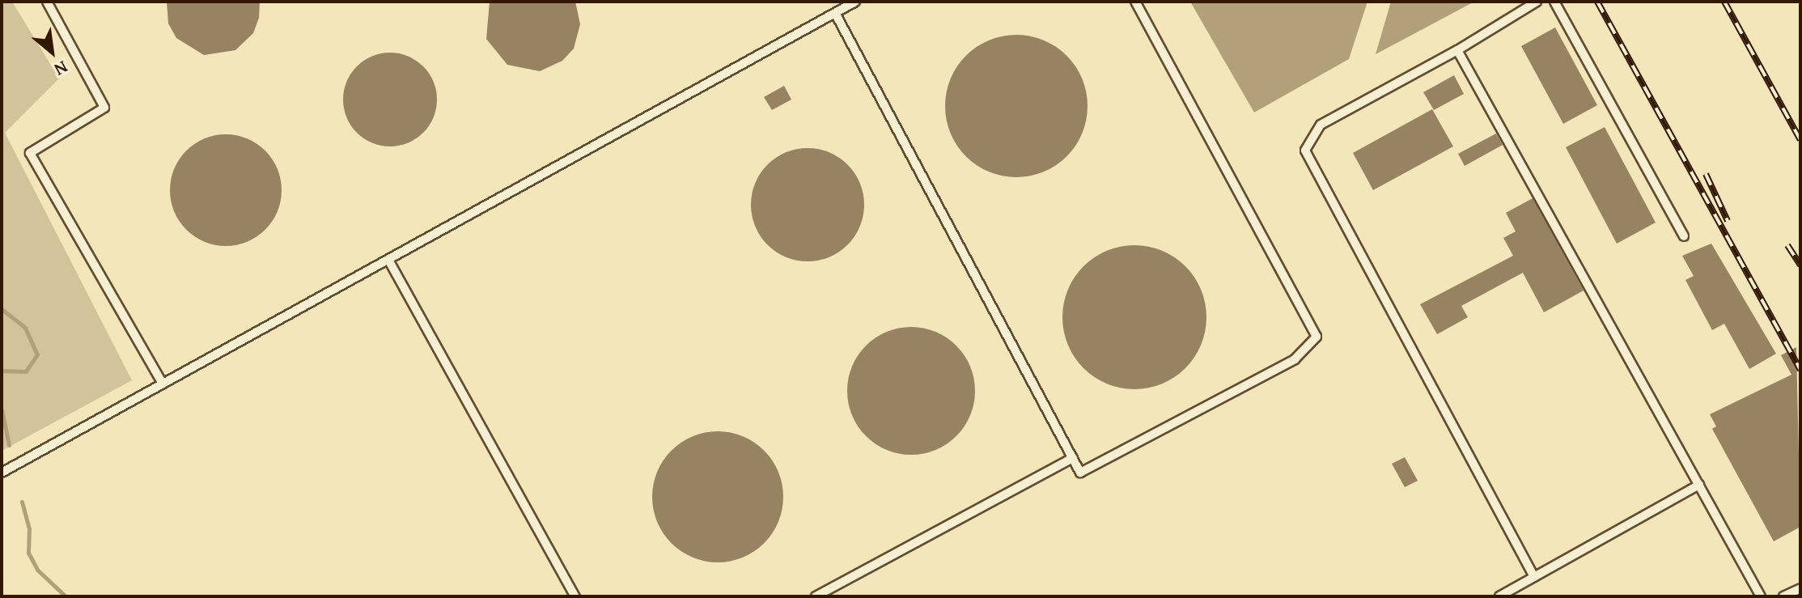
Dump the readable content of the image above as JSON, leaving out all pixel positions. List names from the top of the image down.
{
  "north": "bottom right"
}
